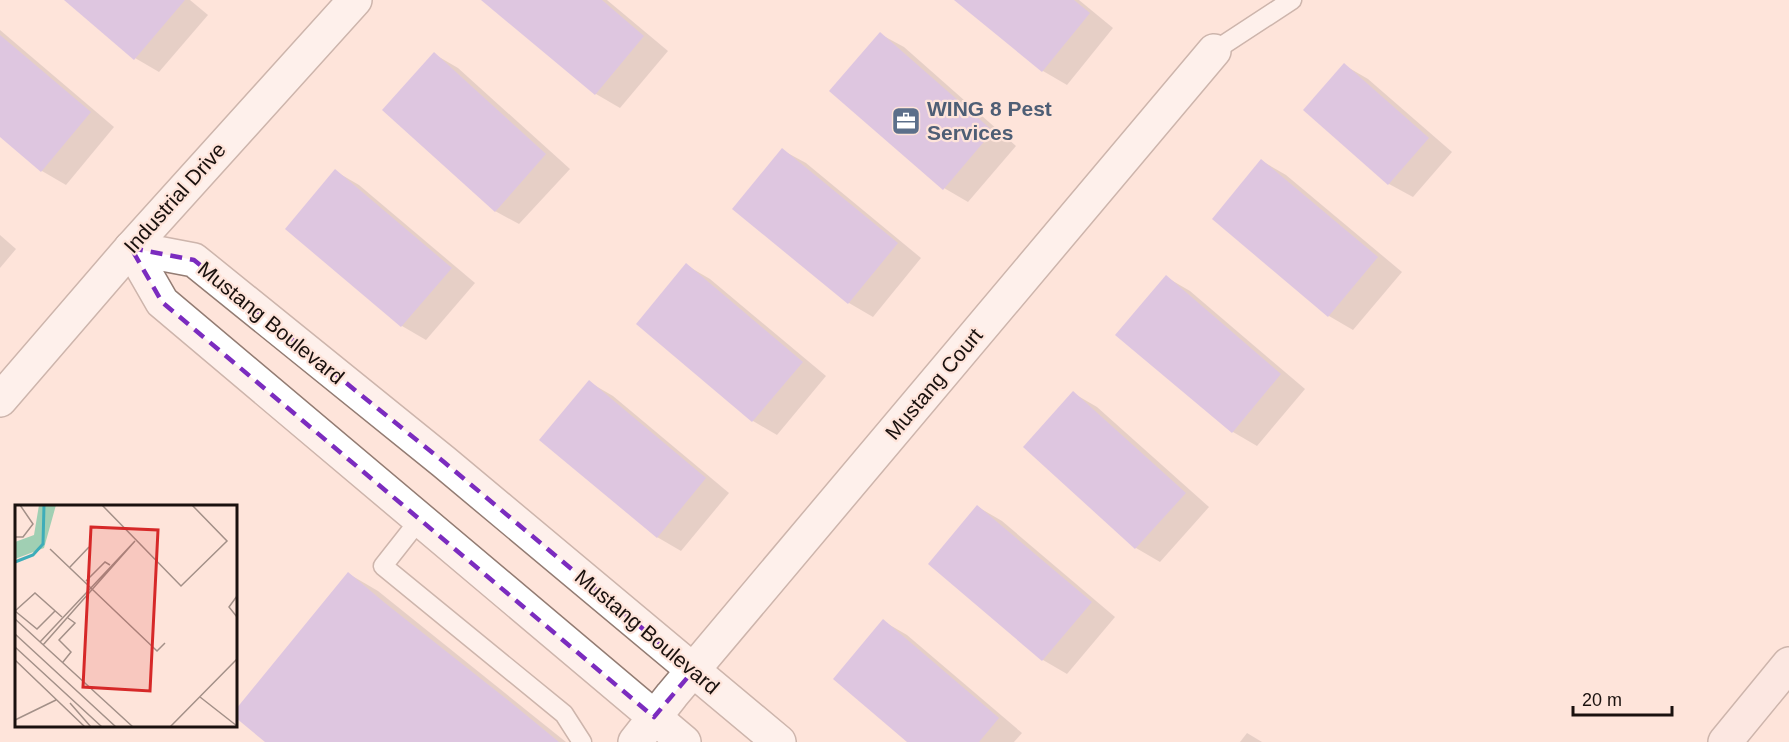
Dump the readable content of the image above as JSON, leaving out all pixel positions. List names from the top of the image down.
{
  "streets": {
    "street": ["Industrial Drive", "Mustang Boulevard", "Mustang Court"]
  },
  "crossings": [
    ["Industrial Drive", "Mustang Boulevard"],
    ["Mustang Boulevard", "Mustang Court"]
  ],
  "places": {
    "office": ["WING 8 Pest Services"]
  },
  "scale_bar": "20 m"
}
